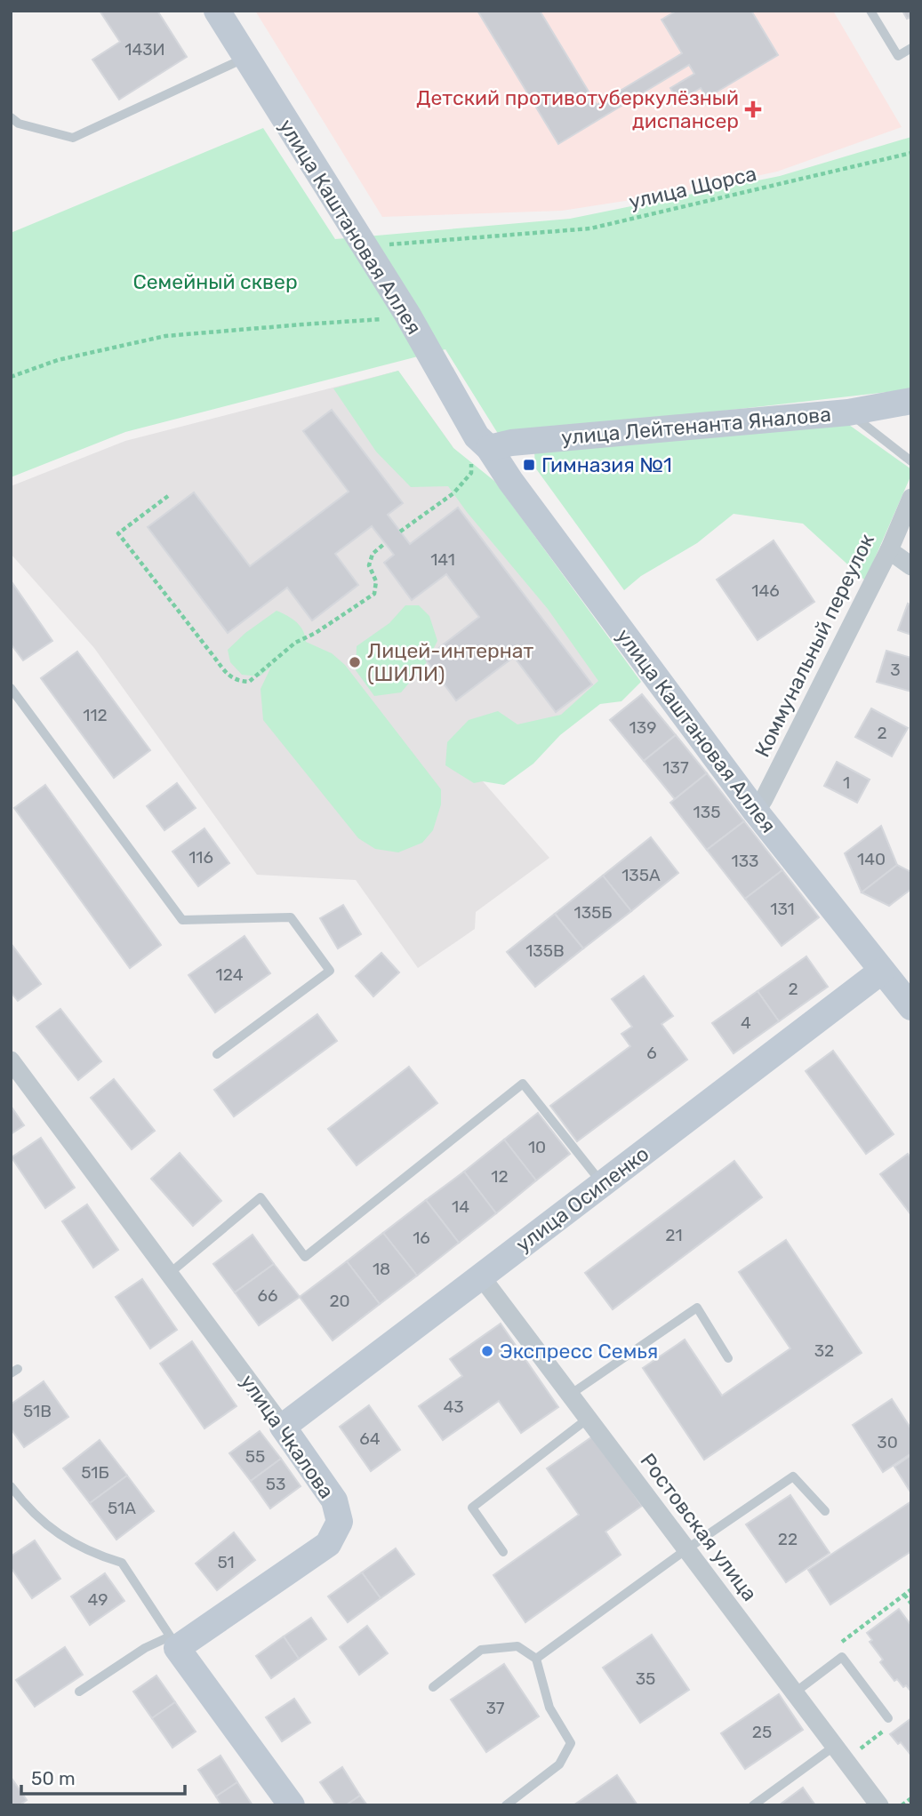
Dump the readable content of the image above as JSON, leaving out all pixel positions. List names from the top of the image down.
{
  "streets": {
    "street": [
      "улица Каштановая Аллея",
      "улица Лейтенанта Яналова",
      "Коммунальный переулок",
      "улица Осипенко",
      "улица Чкалова",
      "Ростовская улица"
    ],
    "path": ["улица Щорса"]
  },
  "crossings": [
    ["улица Каштановая Аллея", "улица Лейтенанта Яналова"],
    ["улица Каштановая Аллея", "Коммунальный переулок"],
    ["улица Каштановая Аллея", "улица Осипенко"],
    ["улица Осипенко", "улица Чкалова"],
    ["улица Осипенко", "Ростовская улица"]
  ],
  "parks": ["Семейный сквер"],
  "places": {
    "health": ["Детский противотуберкулёзный диспансер"],
    "transit": ["Гимназия №1"],
    "other": ["Лицей-интернат (ШИЛИ)", "Экспресс Семья"]
  },
  "house_numbers": [
    "143И",
    "141",
    "146",
    "3",
    "112",
    "139",
    "2",
    "137",
    "1",
    "135",
    "116",
    "140",
    "133",
    "135А",
    "131",
    "135Б",
    "135В",
    "124",
    "2",
    "4",
    "6",
    "10",
    "12",
    "14",
    "21",
    "16",
    "18",
    "66",
    "20",
    "32",
    "43",
    "51В",
    "64",
    "30",
    "55",
    "51Б",
    "53",
    "51А",
    "22",
    "51",
    "49",
    "35",
    "37",
    "25"
  ],
  "scale_bar": "50 m"
}
